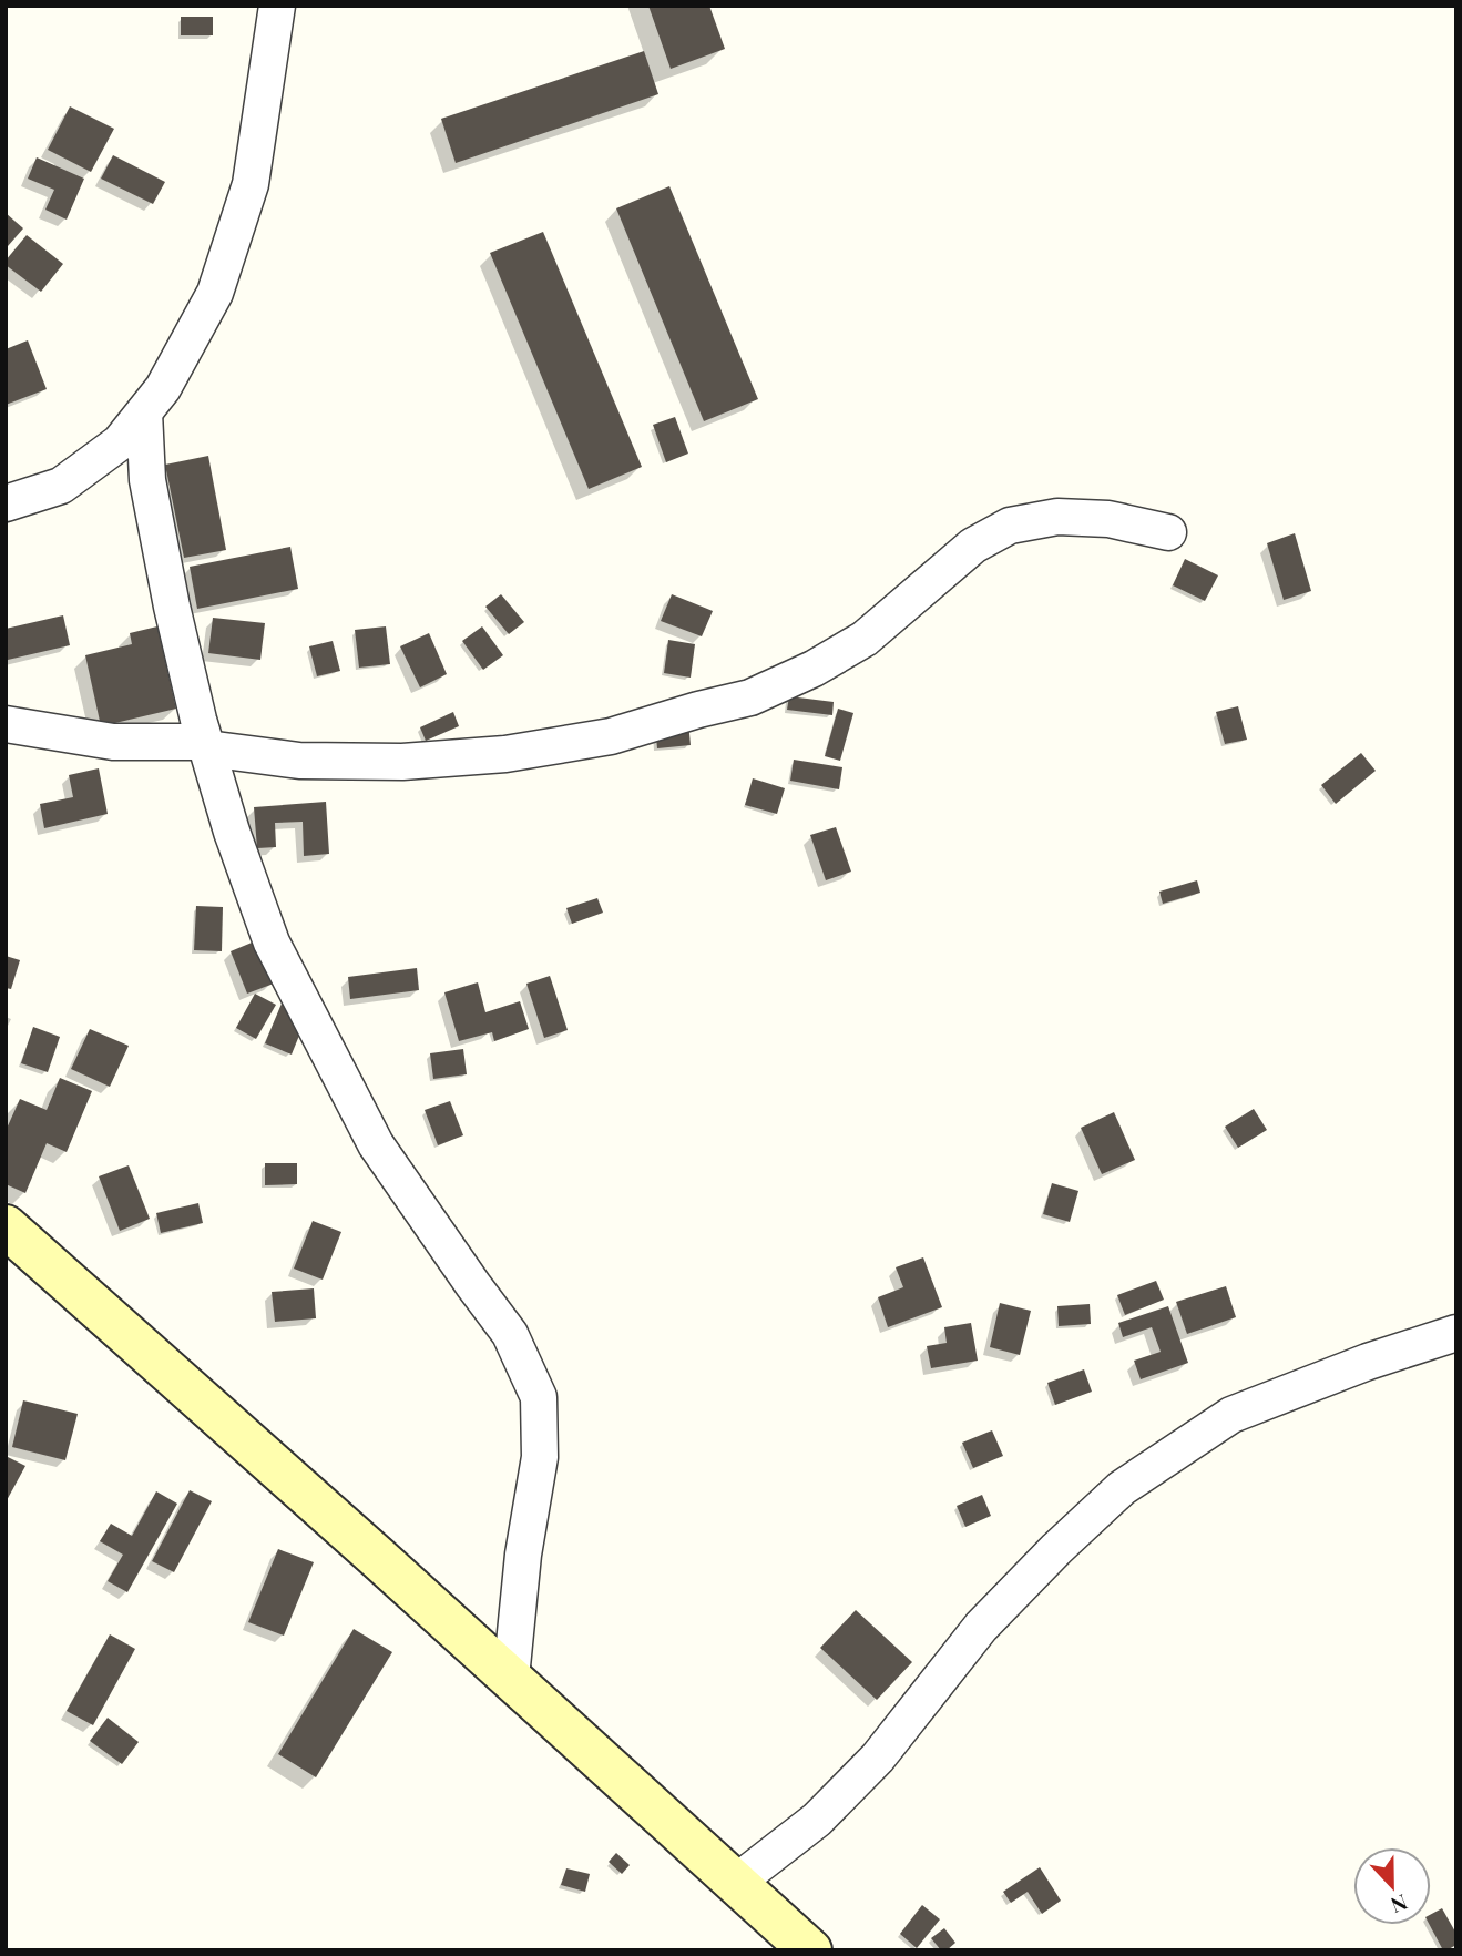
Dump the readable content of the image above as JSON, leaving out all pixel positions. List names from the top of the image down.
{
  "north": "bottom"
}
